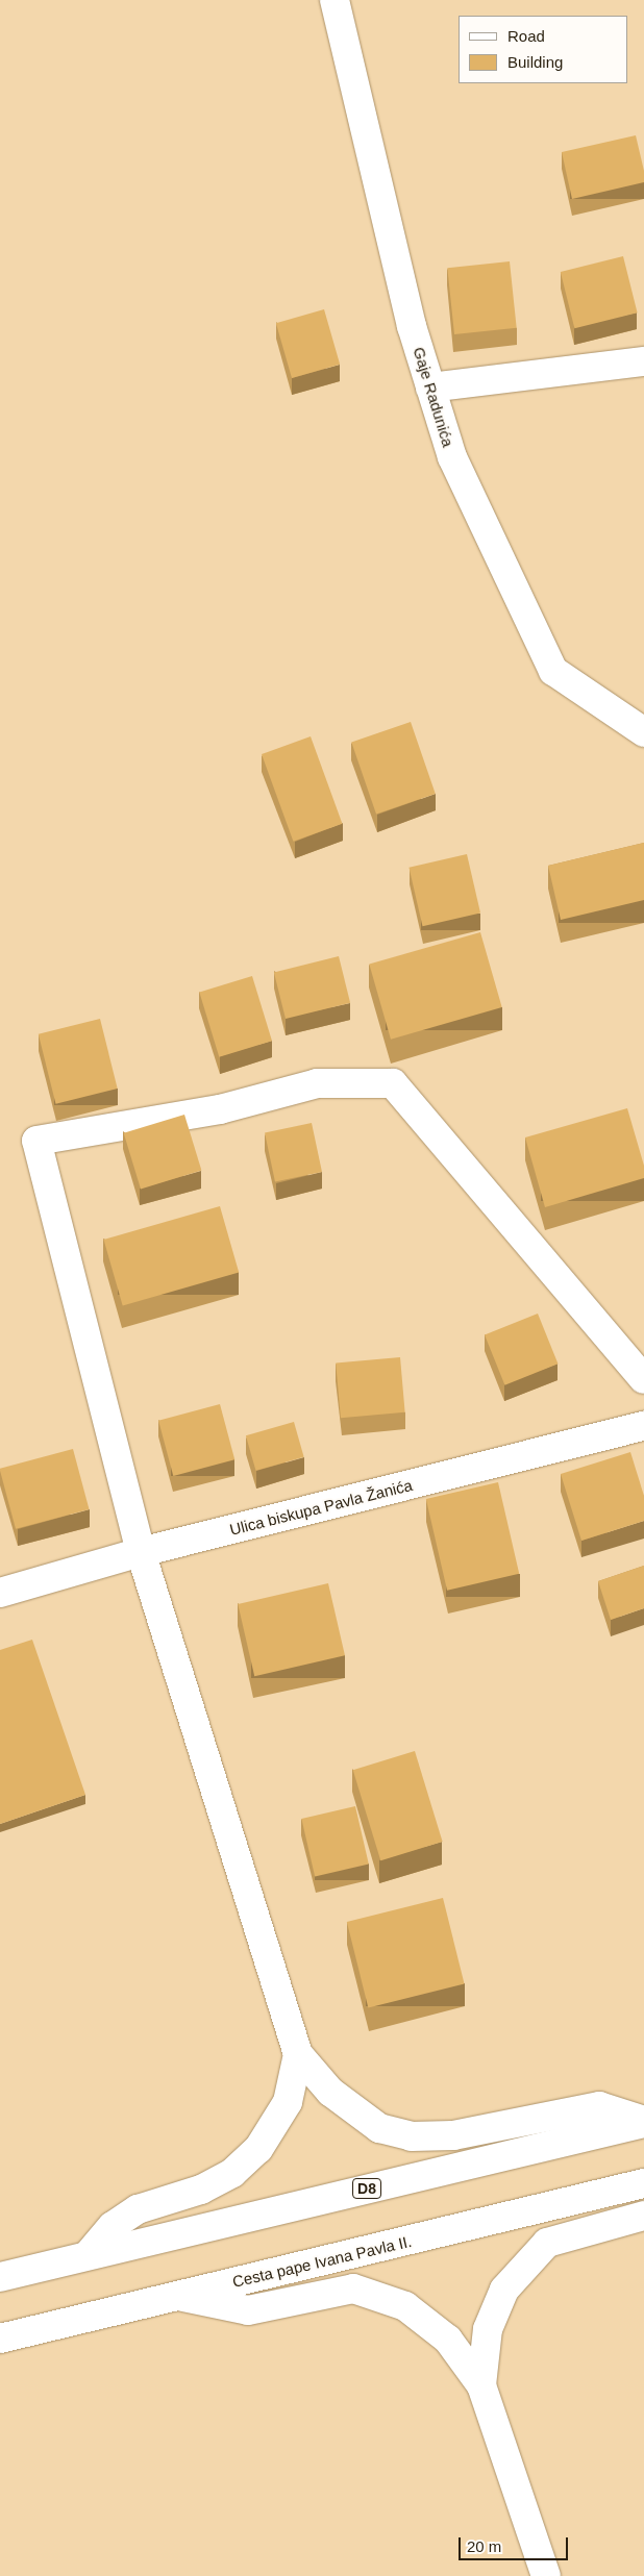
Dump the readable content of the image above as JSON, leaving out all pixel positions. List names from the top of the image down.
{
  "streets": {
    "main road": [
      "Gaje Radunića",
      "Ulica biskupa Pavla Žanića",
      "D8",
      "Cesta pape Ivana Pavla II."
    ]
  },
  "legend": ["Road", "Building"],
  "scale_bar": "20 m"
}
